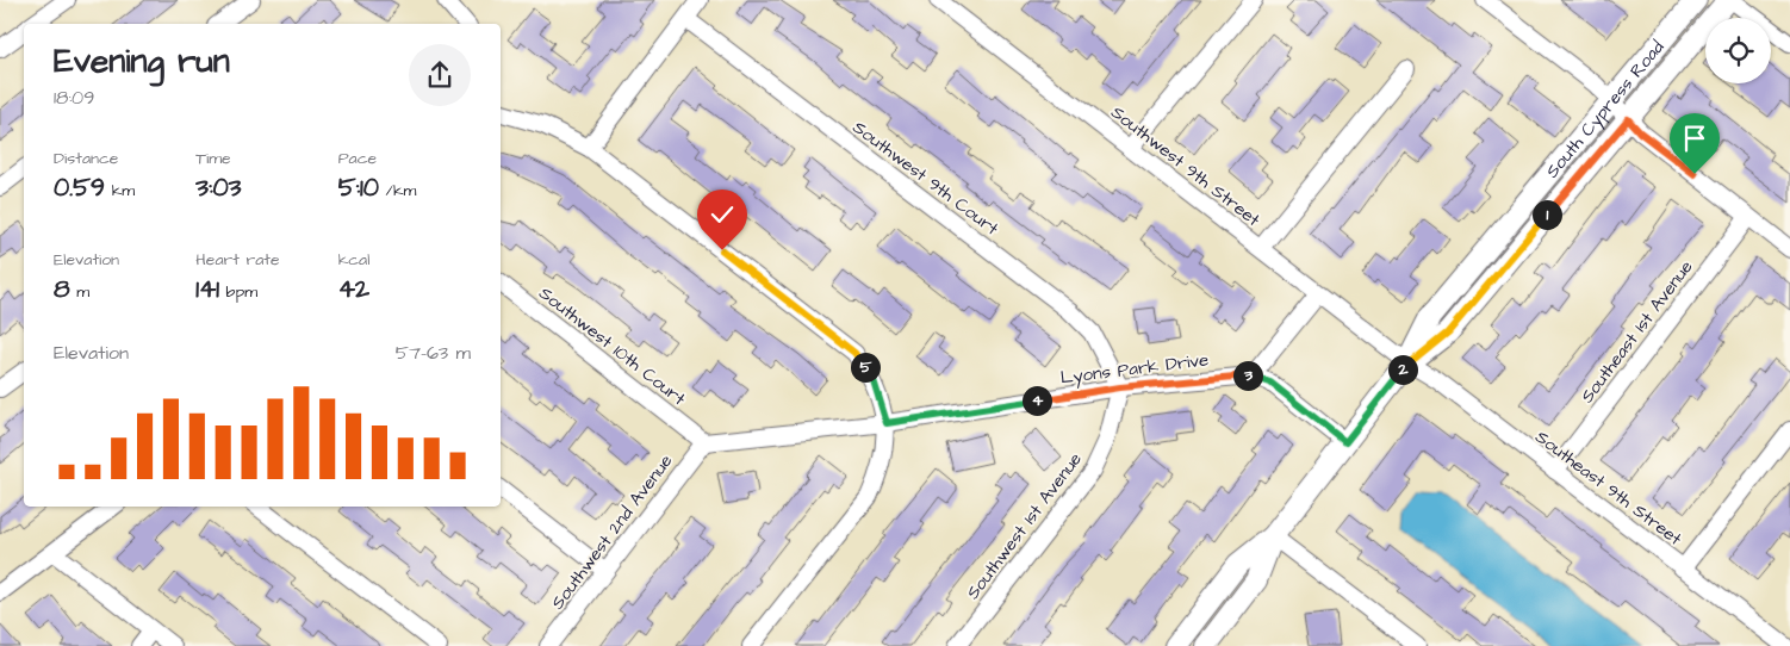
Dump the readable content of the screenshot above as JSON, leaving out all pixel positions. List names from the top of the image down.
{
  "streets": {
    "street": [
      "South Cypress Road",
      "Southwest 9th Street",
      "Southwest 9th Court",
      "Southeast 1st Avenue",
      "Southwest 10th Court",
      "Lyons Park Drive",
      "Southeast 9th Street",
      "Southwest 1st Avenue",
      "Southwest 2nd Avenue"
    ]
  },
  "crossings": [
    ["South Cypress Road", "Southwest 9th Street"],
    ["South Cypress Road", "Southeast 9th Street"],
    ["Southwest 9th Street", "Southeast 9th Street"],
    ["Southwest 9th Court", "Lyons Park Drive"],
    ["Southwest 9th Court", "Southwest 1st Avenue"],
    ["Southeast 1st Avenue", "Southeast 9th Street"],
    ["Southwest 10th Court", "Lyons Park Drive"],
    ["Southwest 10th Court", "Southwest 2nd Avenue"],
    ["Lyons Park Drive", "Southwest 1st Avenue"],
    ["Lyons Park Drive", "Southwest 2nd Avenue"]
  ],
  "page": {
    "heading": ["Evening run", "18:09"],
    "stats": [
      ["Distance", "0.59 km"],
      ["Time", "3:03"],
      ["Pace", "5:10 /km"],
      ["Elevation", "8 m"],
      ["Heart rate", "141 bpm"],
      ["kcal", "42"]
    ],
    "pins": [
      "1",
      "5",
      "2",
      "3",
      "4"
    ],
    "chart": ["Elevation", "57–63 m"]
  }
}
